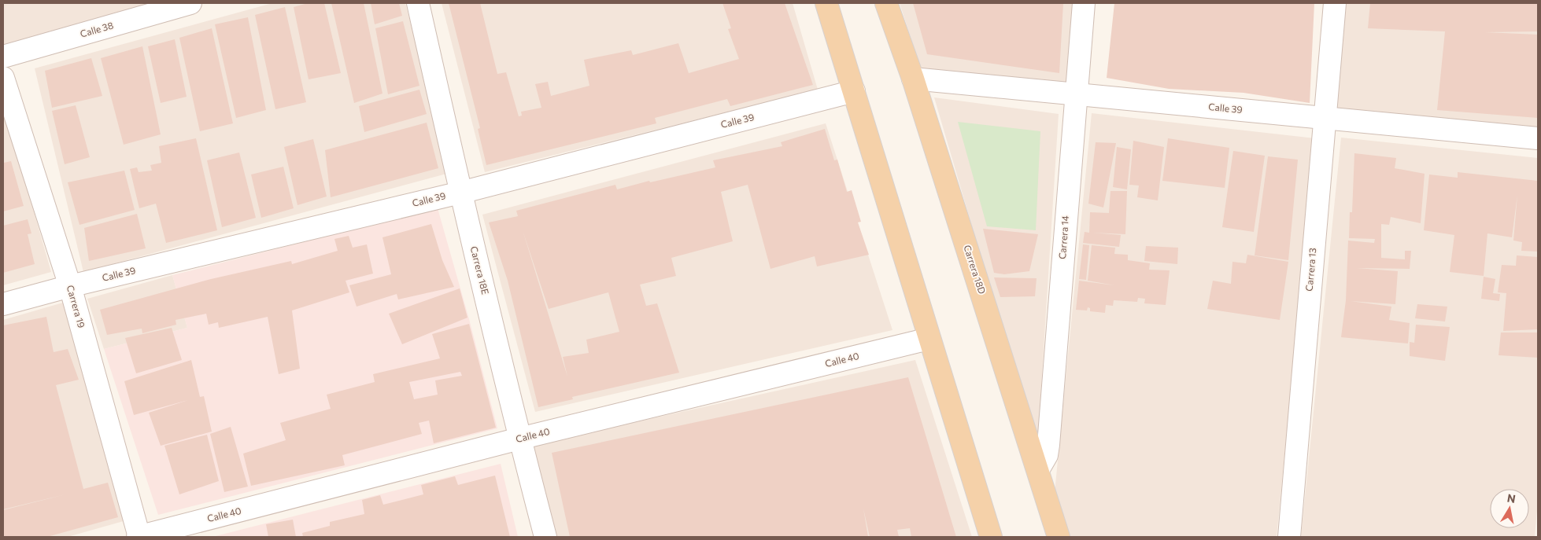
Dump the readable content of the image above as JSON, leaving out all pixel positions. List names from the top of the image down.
{
  "streets": {
    "main road": ["Carrera 18D"],
    "street": [
      "Calle 38",
      "Calle 39",
      "Carrera 14",
      "Carrera 13",
      "Carrera 18E",
      "Carrera 19",
      "Calle 40"
    ]
  },
  "crossings": [
    ["Calle 39", "Carrera 14"],
    ["Calle 39", "Carrera 18D"],
    ["Calle 39", "Carrera 13"],
    ["Calle 39", "Carrera 18E"],
    ["Calle 39", "Carrera 19"],
    ["Carrera 14", "Carrera 18D"],
    ["Carrera 18E", "Calle 40"],
    ["Carrera 19", "Calle 40"]
  ],
  "north": "top"
}
